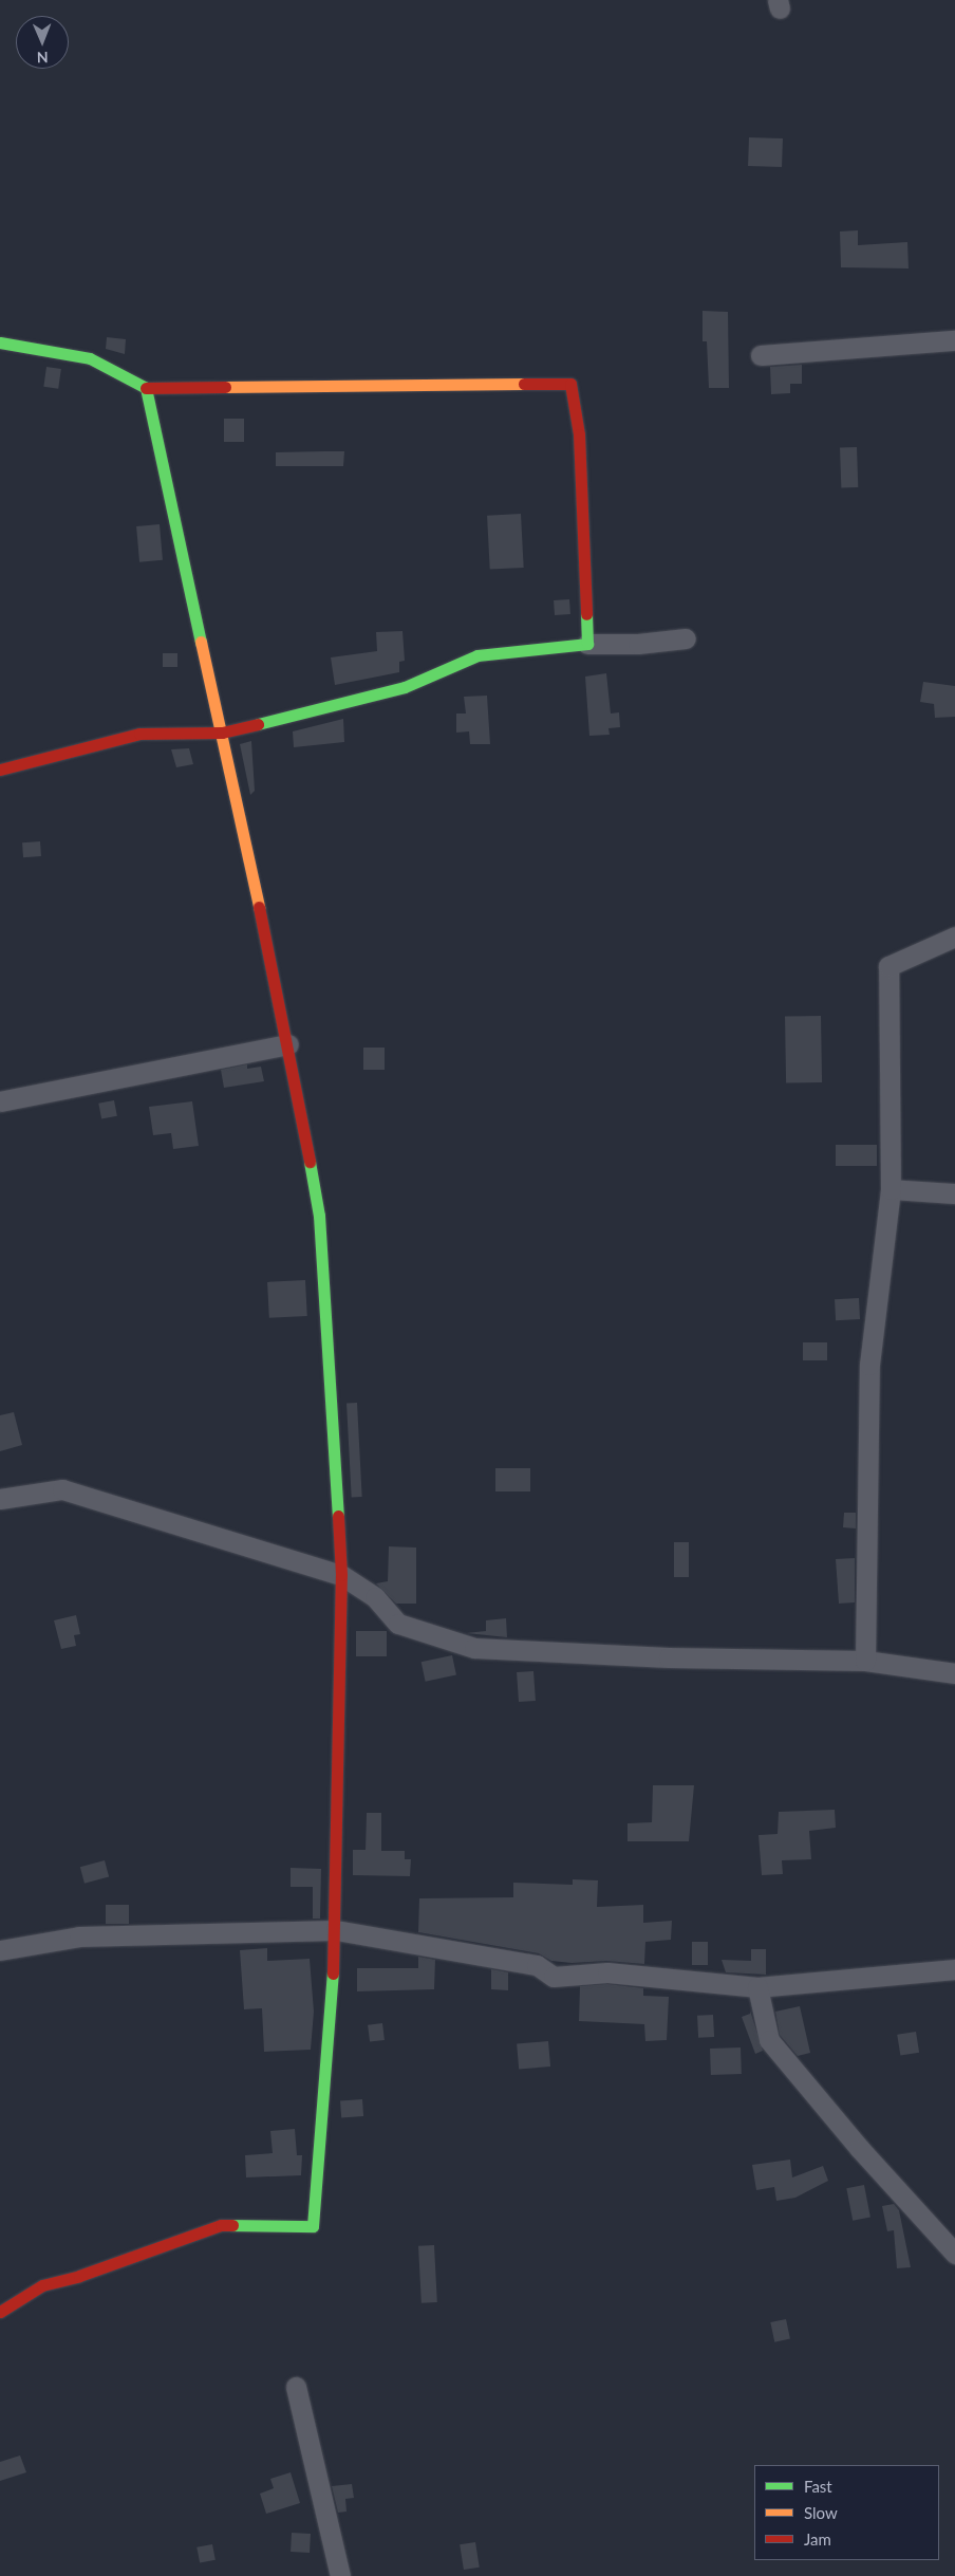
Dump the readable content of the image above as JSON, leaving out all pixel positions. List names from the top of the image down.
{
  "legend": ["Fast", "Slow", "Jam"],
  "north": "bottom"
}
